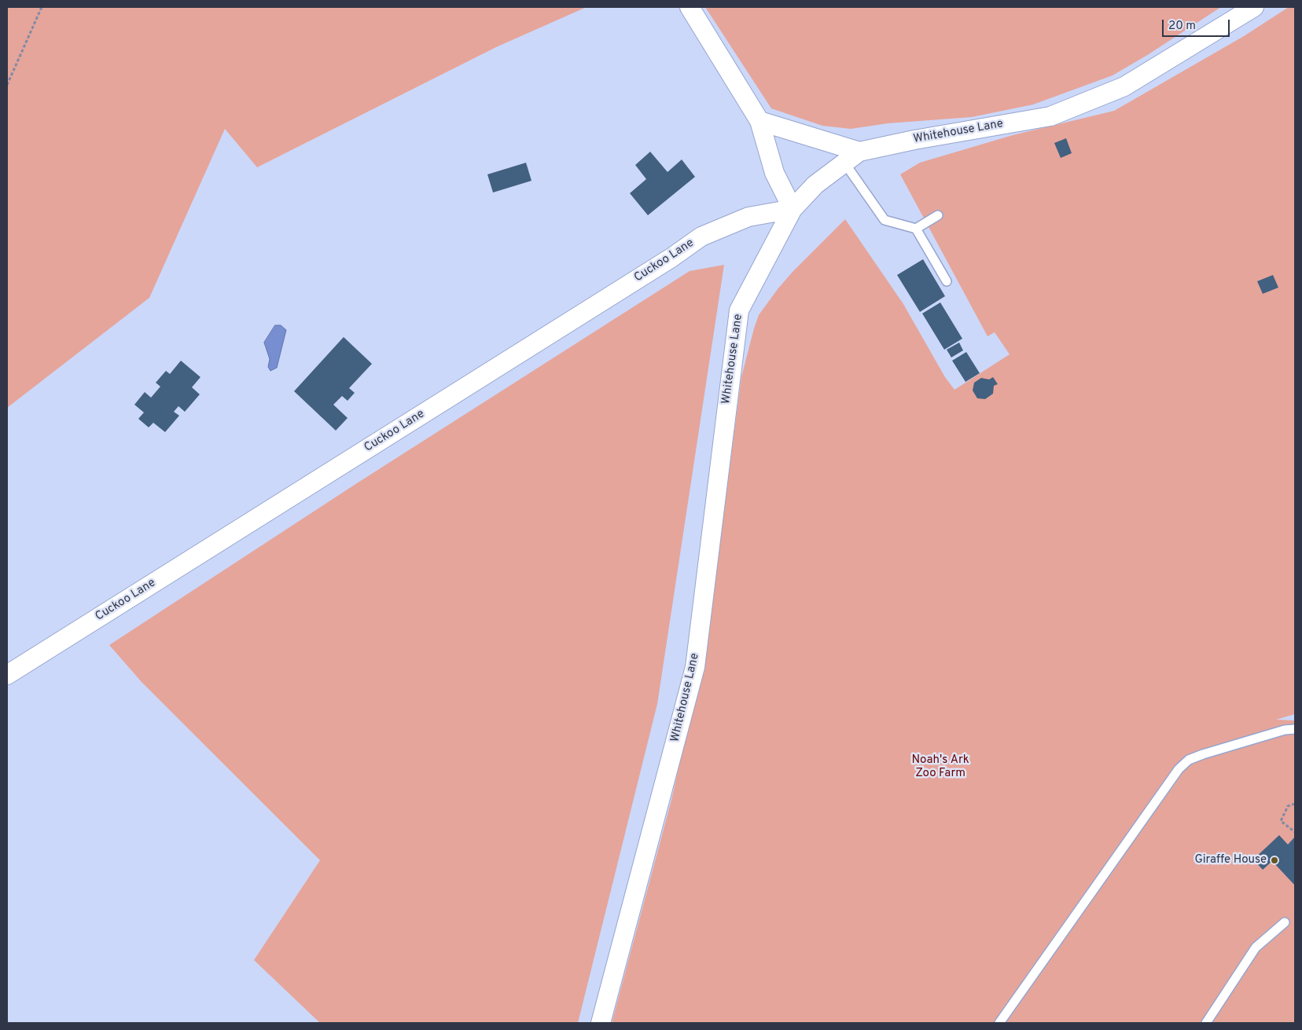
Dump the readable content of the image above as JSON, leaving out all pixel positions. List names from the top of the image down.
{
  "streets": {
    "street": ["Whitehouse Lane", "Cuckoo Lane"]
  },
  "crossings": [
    ["Whitehouse Lane", "Cuckoo Lane"]
  ],
  "parks": ["Noah's Ark Zoo Farm"],
  "places": ["Giraffe House"],
  "scale_bar": "20 m"
}
